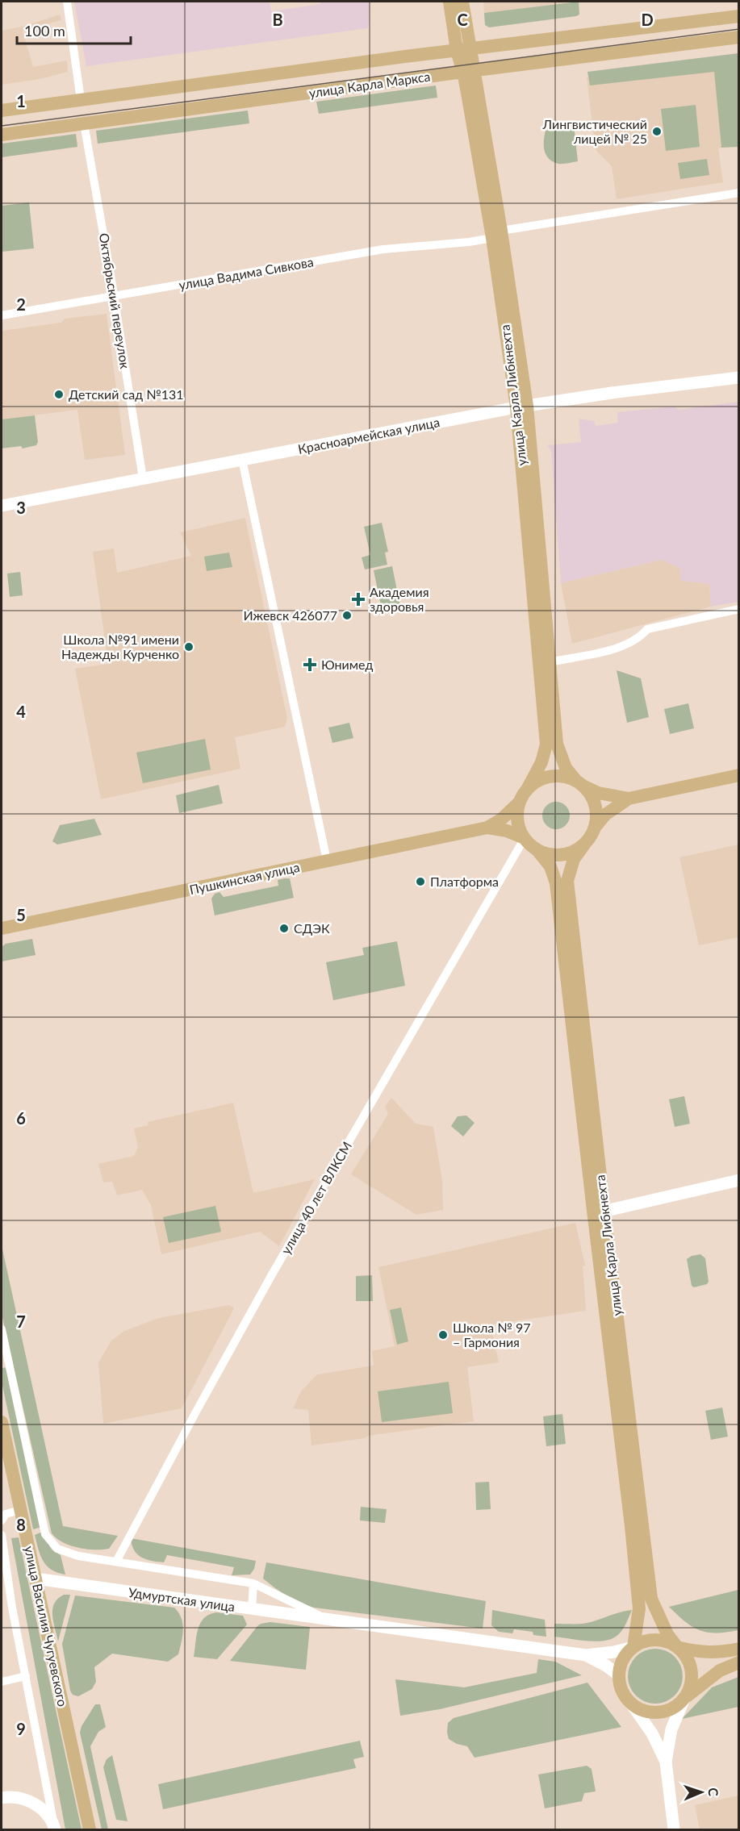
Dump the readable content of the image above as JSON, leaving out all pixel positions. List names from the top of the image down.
{
  "streets": {
    "main road": [
      "улица Карла Маркса",
      "улица Карла Либкнехта",
      "Пушкинская улица",
      "улица Василия Чугуевского"
    ],
    "street": [
      "улица Вадима Сивкова",
      "Октябрьский переулок",
      "Красноармейская улица",
      "улица 40 лет ВЛКСМ",
      "Удмуртская улица"
    ]
  },
  "crossings": [
    ["улица Карла Маркса", "Октябрьский переулок"],
    ["улица Карла Маркса", "улица Карла Либкнехта"],
    ["улица Вадима Сивкова", "Октябрьский переулок"],
    ["улица Вадима Сивкова", "улица Карла Либкнехта"],
    ["Октябрьский переулок", "Красноармейская улица"],
    ["улица Карла Либкнехта", "Красноармейская улица"],
    ["улица Карла Либкнехта", "Пушкинская улица"],
    ["улица Карла Либкнехта", "улица 40 лет ВЛКСМ"],
    ["улица Карла Либкнехта", "Удмуртская улица"],
    ["Пушкинская улица", "улица 40 лет ВЛКСМ"],
    ["улица 40 лет ВЛКСМ", "Удмуртская улица"],
    ["Удмуртская улица", "улица Василия Чугуевского"]
  ],
  "places": {
    "other": [
      "Лингвистический лицей № 25",
      "Детский сад №131",
      "Ижевск 426077",
      "Школа №91 имени Надежды Курченко",
      "Платформа",
      "СДЭК",
      "Школа № 97 – Гармония"
    ],
    "health": ["Академия здоровья", "Юнимед"]
  },
  "scale_bar": "100 m",
  "north": "right",
  "grid": {
    "columns": ["B", "C", "D"],
    "rows": [
      "1",
      "2",
      "3",
      "4",
      "5",
      "6",
      "7",
      "8",
      "9"
    ]
  }
}
